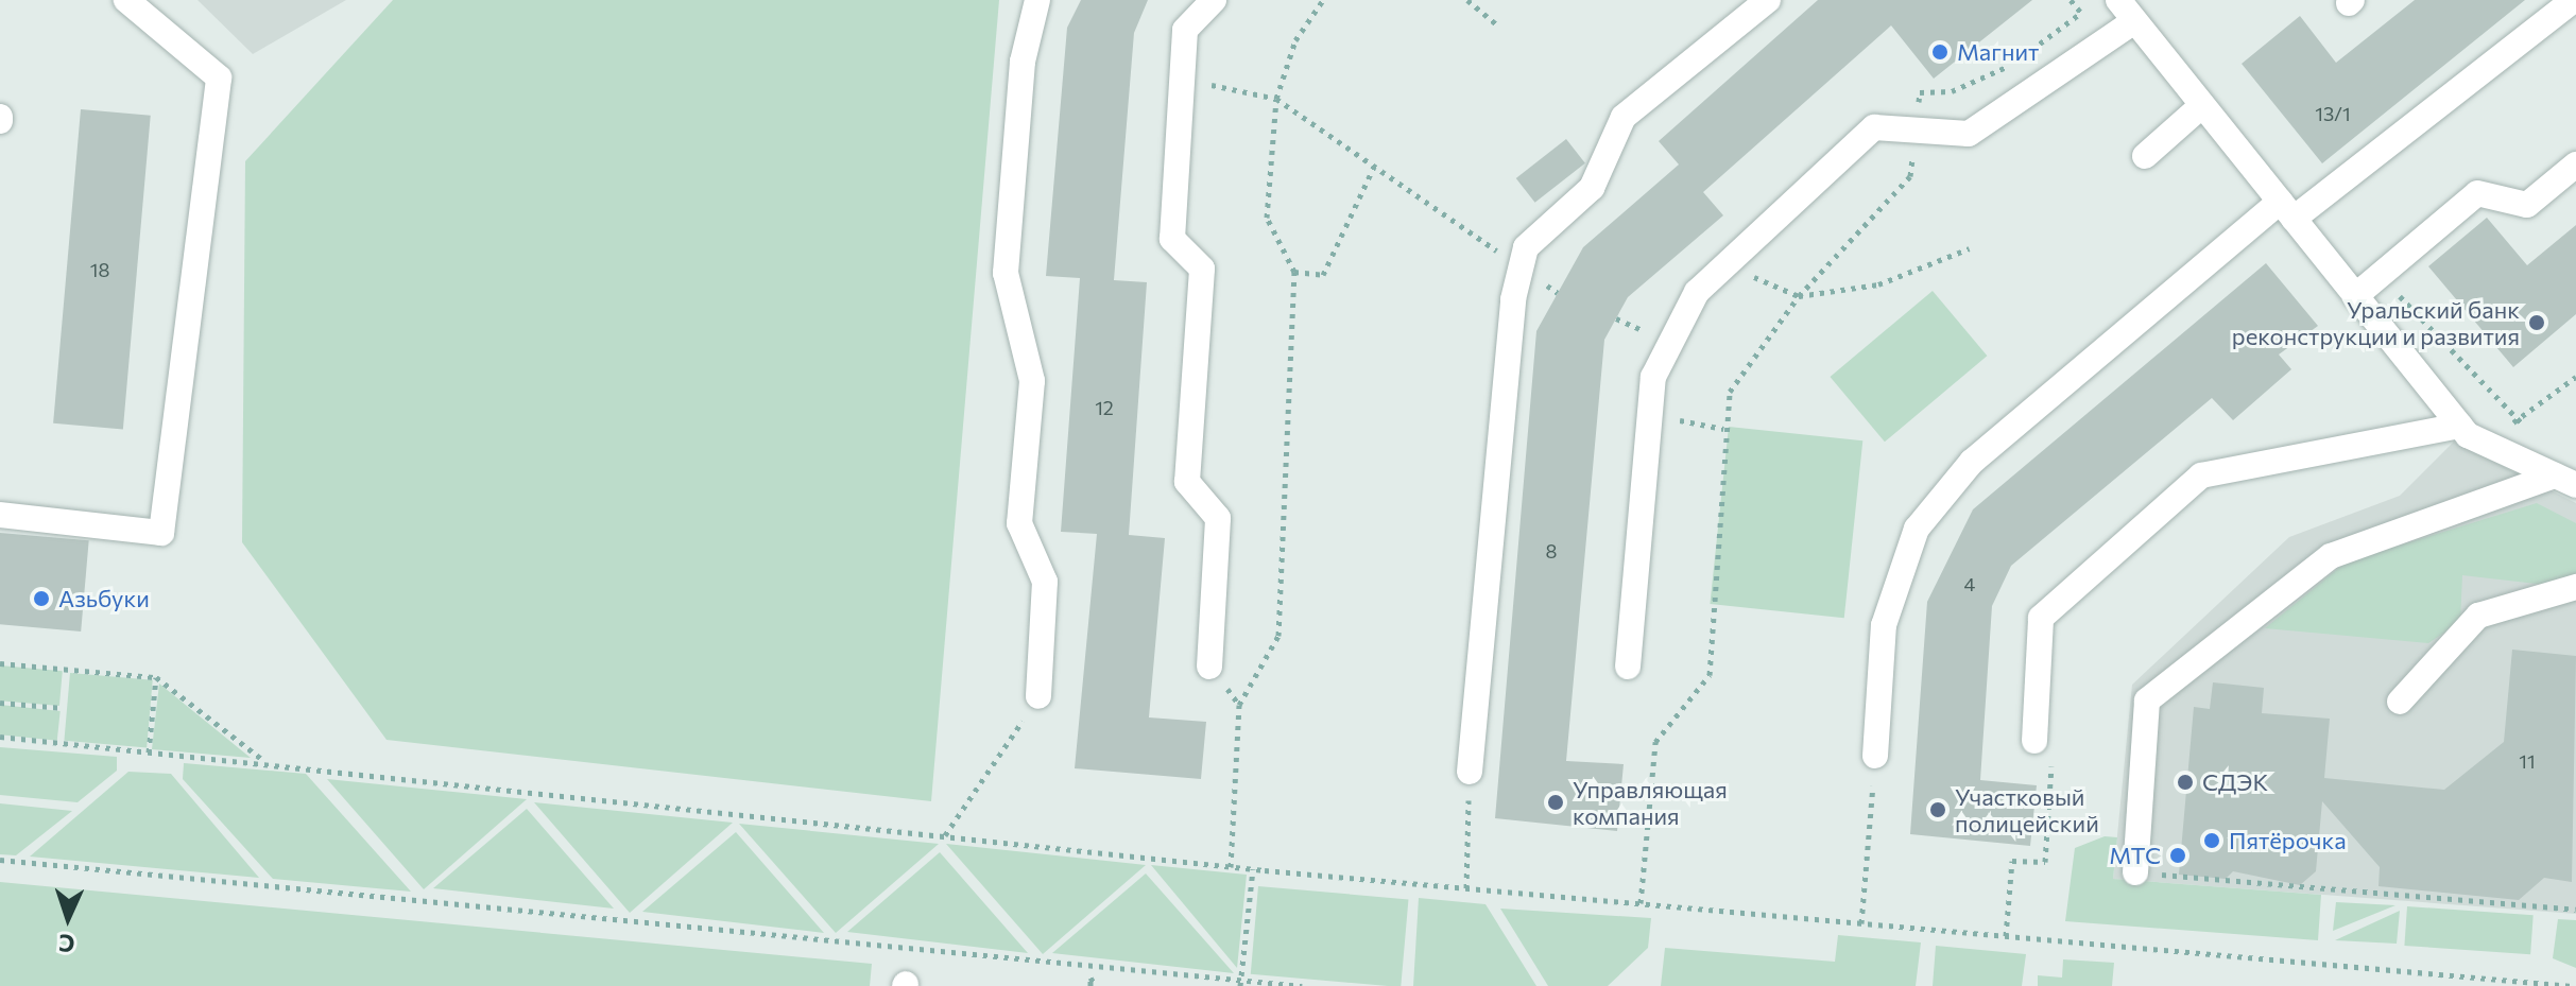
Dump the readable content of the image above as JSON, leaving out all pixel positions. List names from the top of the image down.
{
  "places": [
    "Магнит",
    "Уральский банк реконструкции и развития",
    "Азьбуки",
    "СДЭК",
    "Управляющая компания",
    "Участковый полицейский",
    "Пятёрочка",
    "МТС"
  ],
  "house_numbers": [
    "13/1",
    "18",
    "12",
    "8",
    "4",
    "11"
  ],
  "north": "bottom"
}
